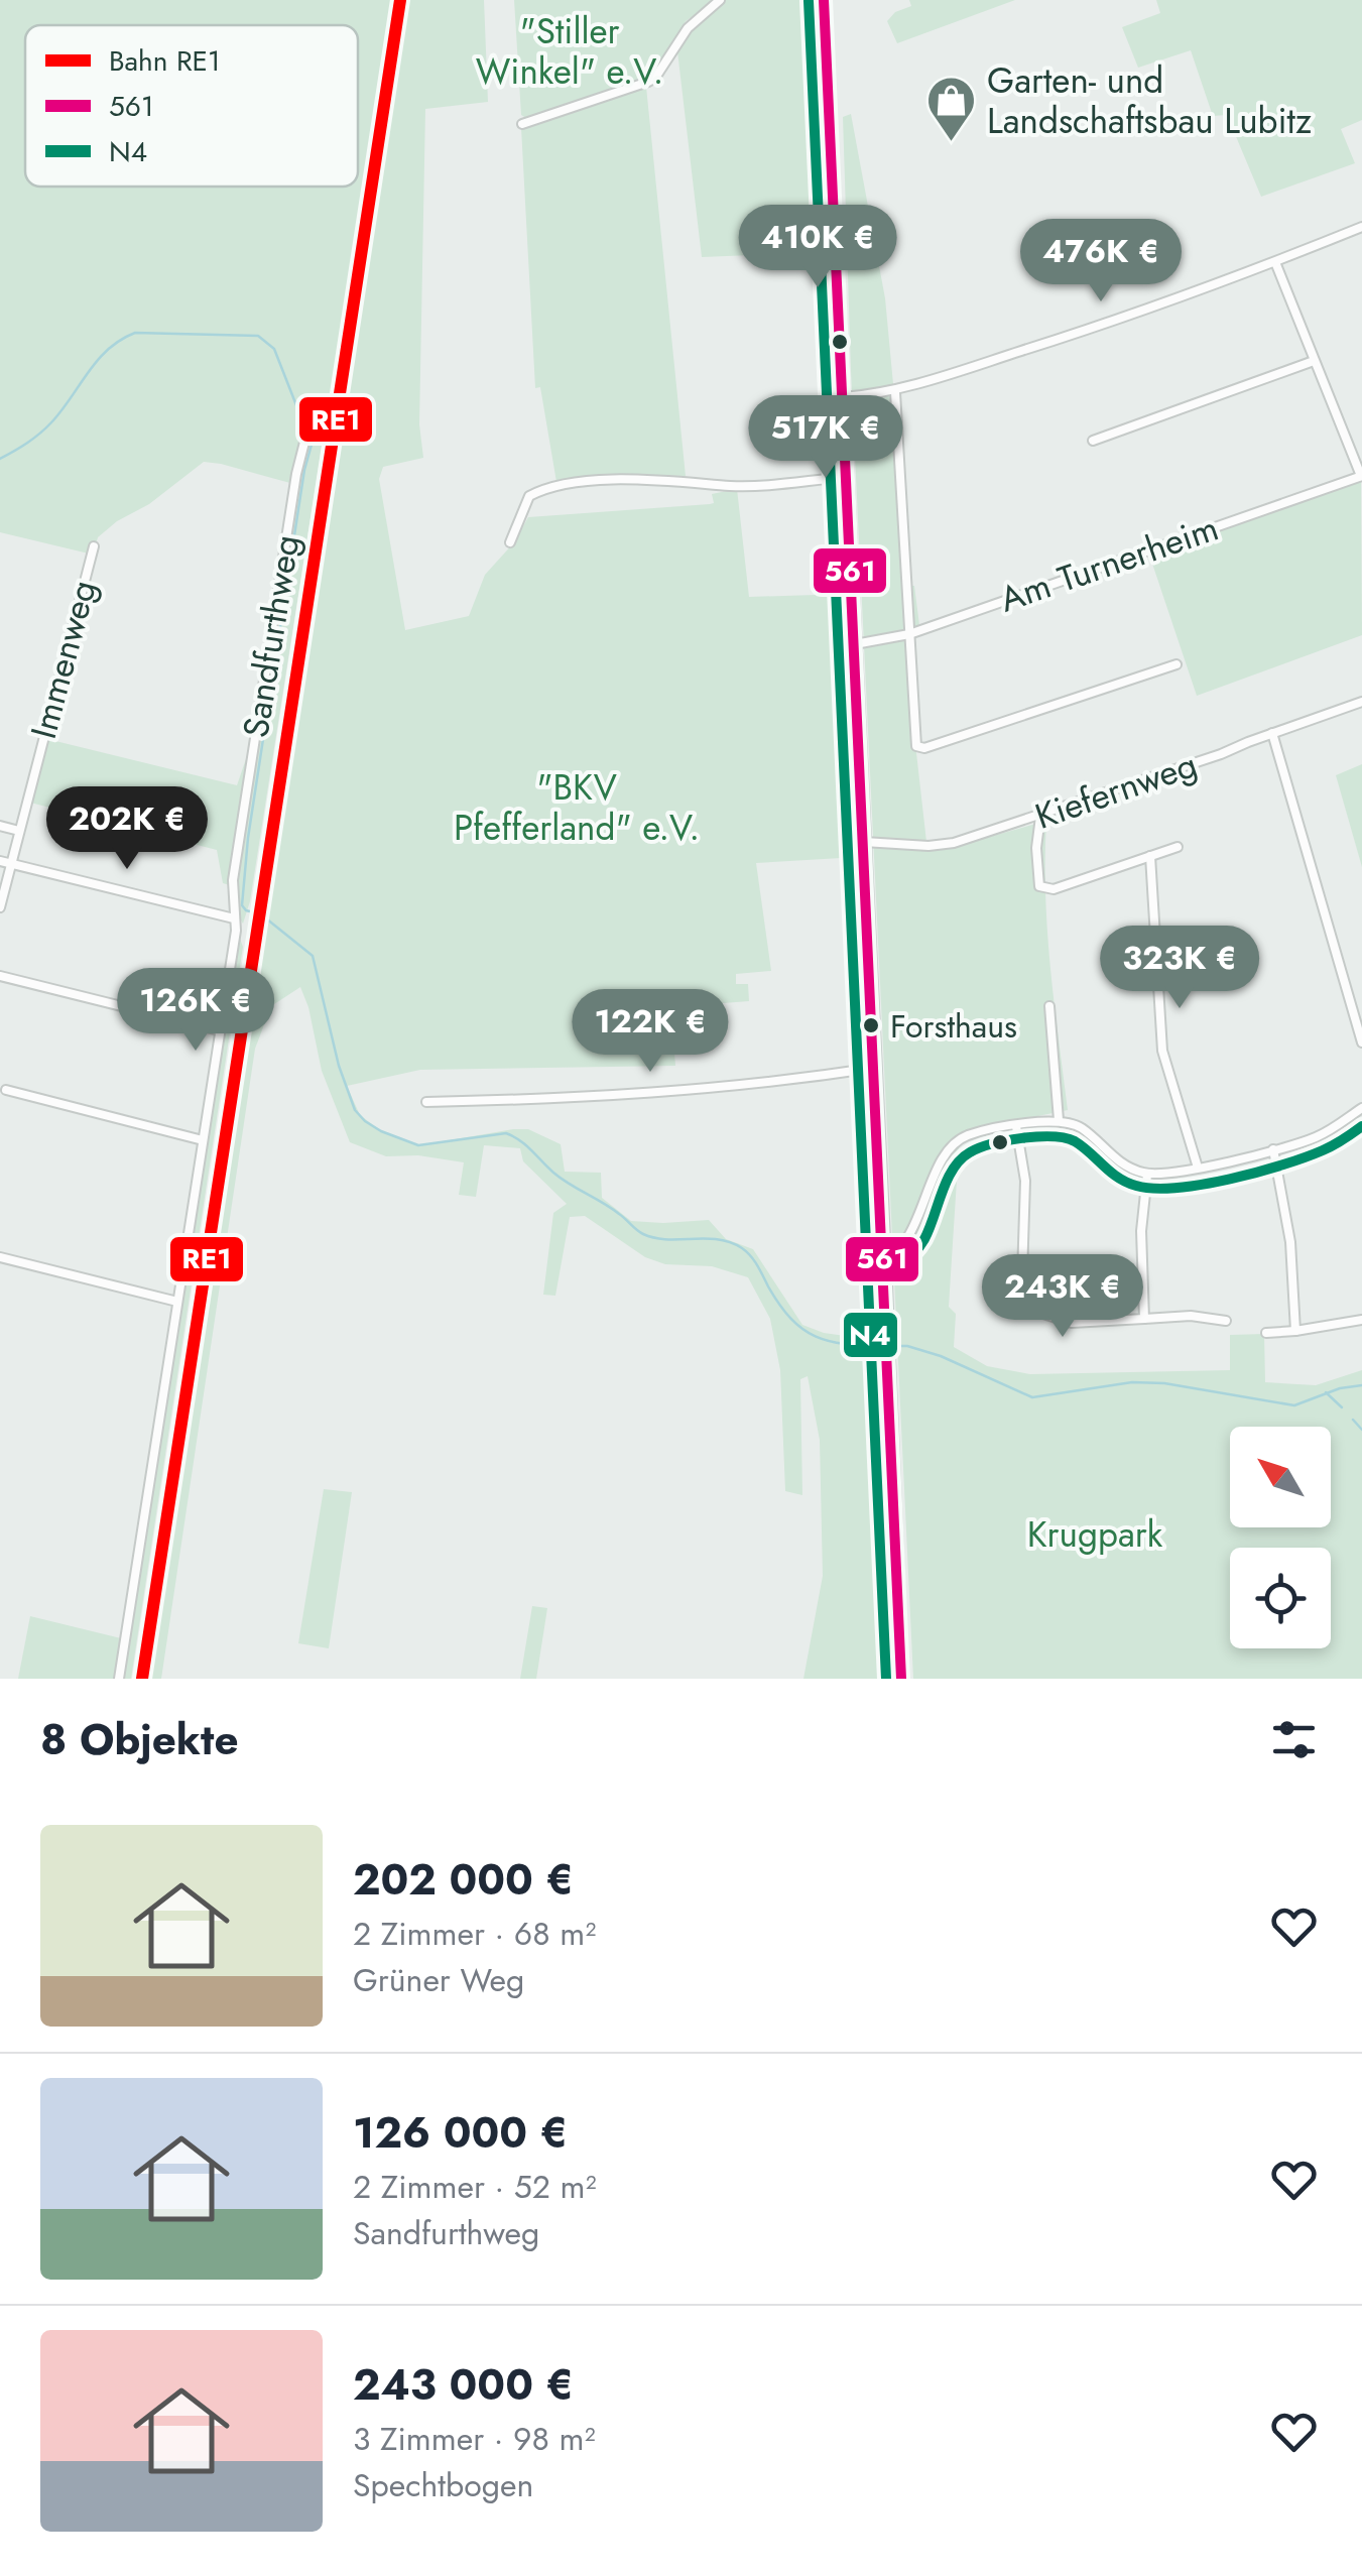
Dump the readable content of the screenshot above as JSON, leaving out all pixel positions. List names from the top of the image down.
{
  "streets": {
    "street": [
      "Am Turnerheim",
      "Sandfurthweg",
      "Immenweg",
      "Kiefernweg"
    ]
  },
  "parks": ["\"Stiller Winkel\" e.V.", "\"BKV Pfefferland\" e.V.", "Krugpark"],
  "places": {
    "shop": ["Garten- und Landschaftsbau Lubitz"],
    "other": ["Forsthaus"]
  },
  "lines": ["rail line RE1", "transit line 561", "transit line N4"],
  "legend": ["Bahn RE1", "561", "N4"],
  "north": "top left",
  "page": {
    "price": [
      "410K €",
      "476K €",
      "517K €",
      "202K €",
      "323K €",
      "126K €",
      "122K €",
      "243K €"
    ],
    "heading": "8 Objekte",
    "list": [
      {
        "name": "202 000 €",
        "note": "2 Zimmer · 68 m² · Grüner Weg"
      },
      {
        "name": "126 000 €",
        "note": "2 Zimmer · 52 m² · Sandfurthweg"
      },
      {
        "name": "243 000 €",
        "note": "3 Zimmer · 98 m² · Spechtbogen"
      }
    ]
  }
}
